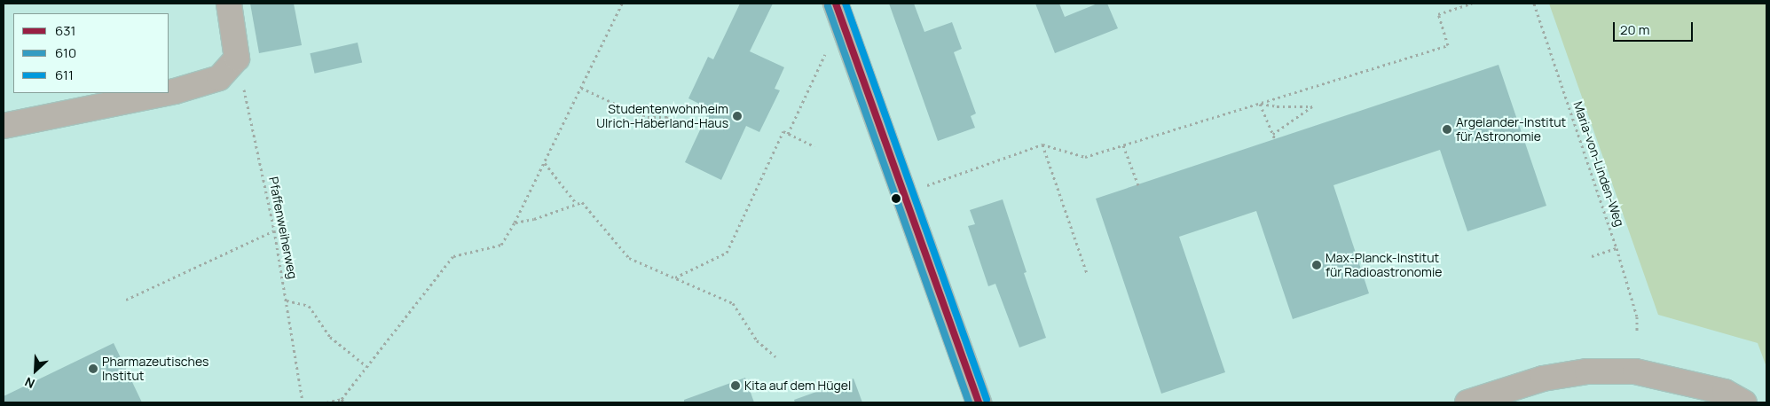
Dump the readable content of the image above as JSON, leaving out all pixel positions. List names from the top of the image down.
{
  "streets": {
    "path": ["Maria-von-Linden-Weg", "Pfaffenweiherweg"]
  },
  "places": [
    "Studentenwohnheim Ulrich-Haberland-Haus",
    "Argelander-Institut für Astronomie",
    "Max-Planck-Institut für Radioastronomie",
    "Pharmazeutisches Institut",
    "Kita auf dem Hügel"
  ],
  "lines": ["transit line 631", "transit line 611", "transit line 610"],
  "legend": ["631", "610", "611"],
  "scale_bar": "20 m",
  "north": "bottom left"
}
